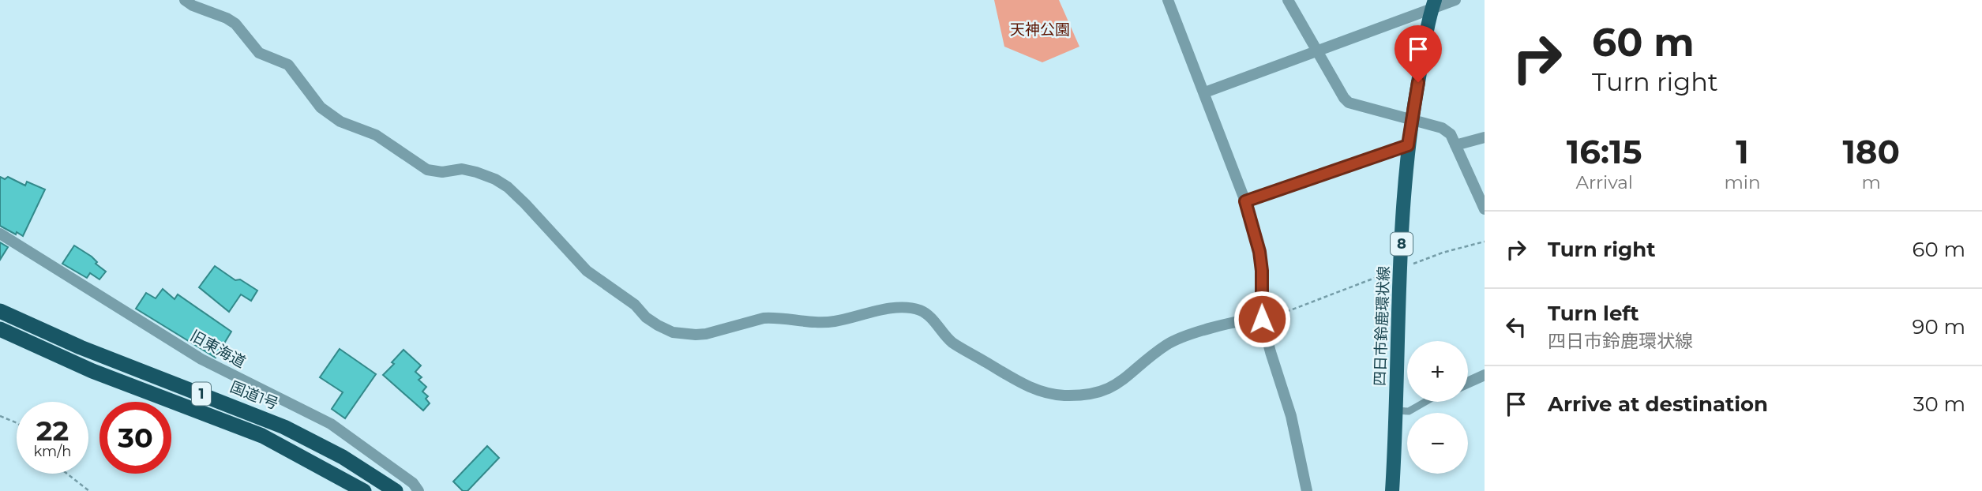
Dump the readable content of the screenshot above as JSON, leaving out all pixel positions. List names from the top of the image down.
{
  "streets": {
    "highway": ["1", "国道1号"],
    "main road": ["8", "四日市鈴鹿環状線"],
    "street": ["旧東海道"]
  },
  "parks": ["天神公園"],
  "page": {
    "turn": ["60 m", "Turn right"],
    "eta": [
      "16:15",
      "Arrival",
      "1",
      "min",
      "180",
      "m"
    ],
    "list": [
      {
        "name": "Turn right",
        "value": "60 m"
      },
      {
        "name": "Turn left",
        "note": "四日市鈴鹿環状線",
        "value": "90 m"
      },
      {
        "name": "Arrive at destination",
        "value": "30 m"
      }
    ],
    "map_buttons": ["+", "−"],
    "speed": "22 km/h",
    "limit": "30"
  }
}
